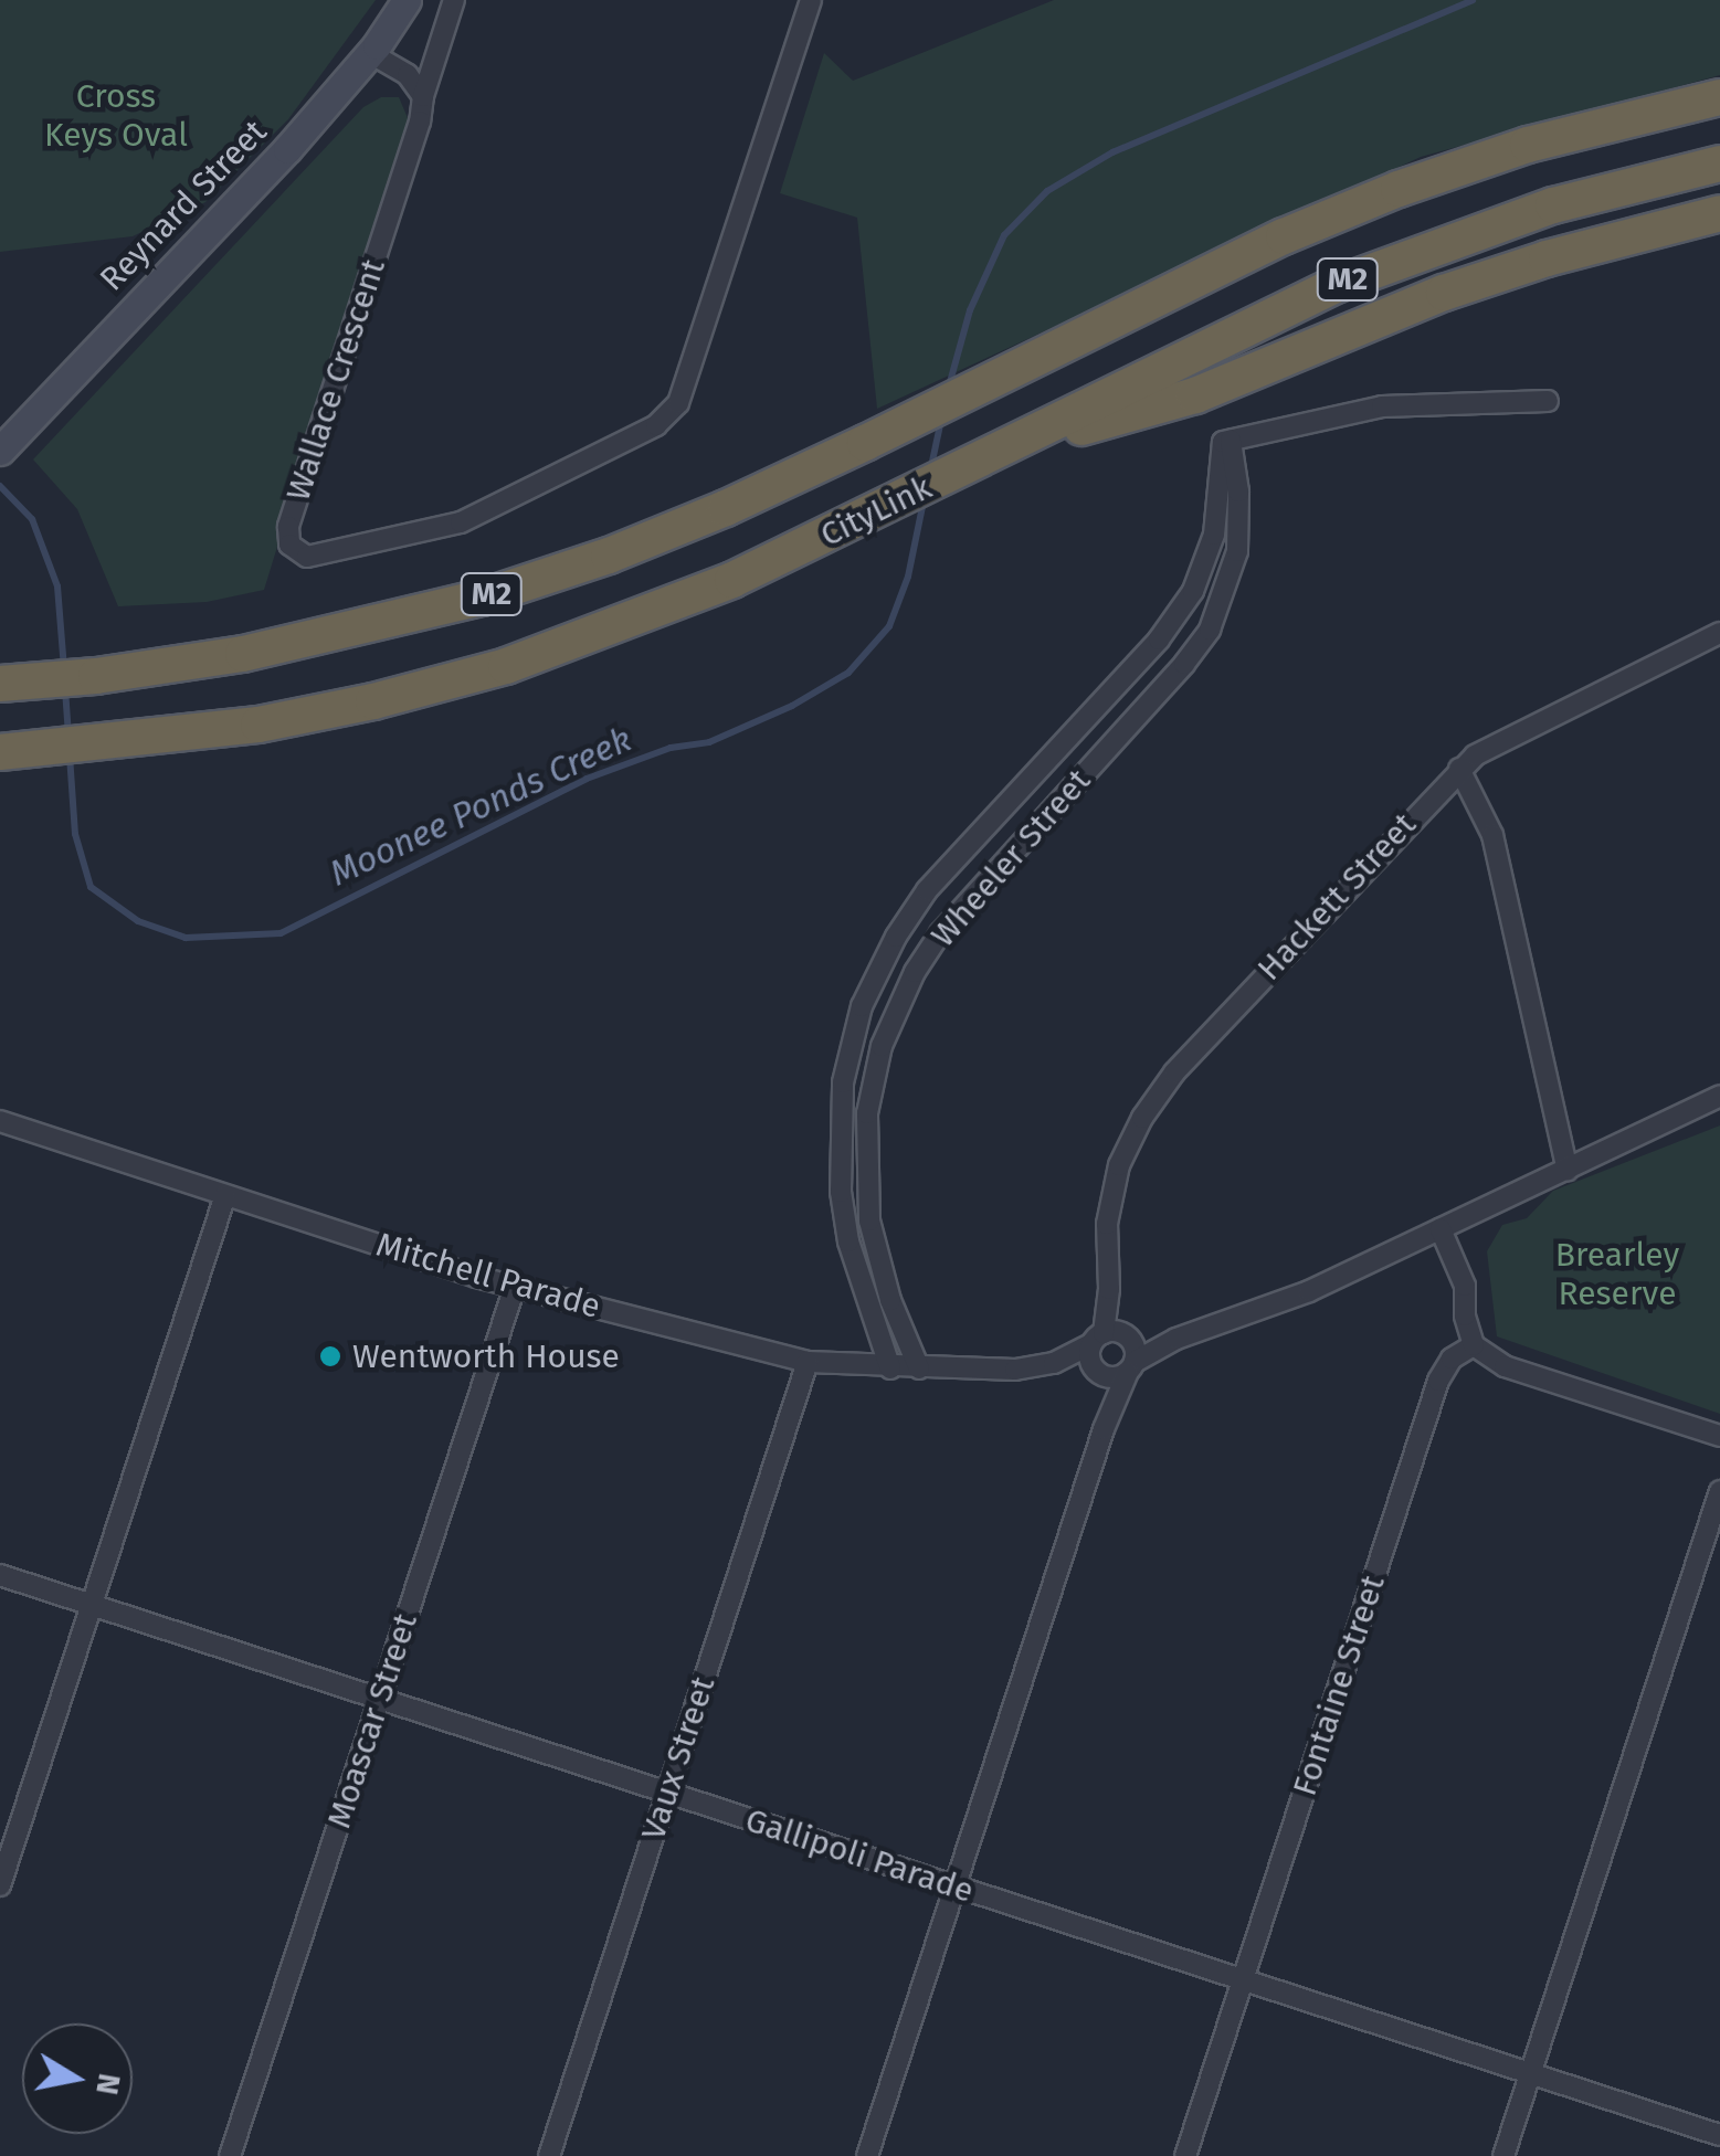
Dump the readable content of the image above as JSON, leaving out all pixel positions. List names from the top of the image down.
{
  "streets": {
    "highway": ["M2", "CityLink"],
    "street": [
      "Reynard Street",
      "Wallace Crescent",
      "Wheeler Street",
      "Hackett Street",
      "Mitchell Parade",
      "Fontaine Street",
      "Moascar Street",
      "Vaux Street",
      "Gallipoli Parade"
    ]
  },
  "crossings": [
    ["Wheeler Street", "Mitchell Parade"],
    ["Hackett Street", "Mitchell Parade"],
    ["Mitchell Parade", "Moascar Street"],
    ["Mitchell Parade", "Vaux Street"],
    ["Fontaine Street", "Gallipoli Parade"],
    ["Moascar Street", "Gallipoli Parade"],
    ["Vaux Street", "Gallipoli Parade"]
  ],
  "water": ["Moonee Ponds Creek"],
  "parks": ["Cross Keys Oval", "Brearley Reserve"],
  "places": ["Wentworth House"],
  "north": "right"
}
